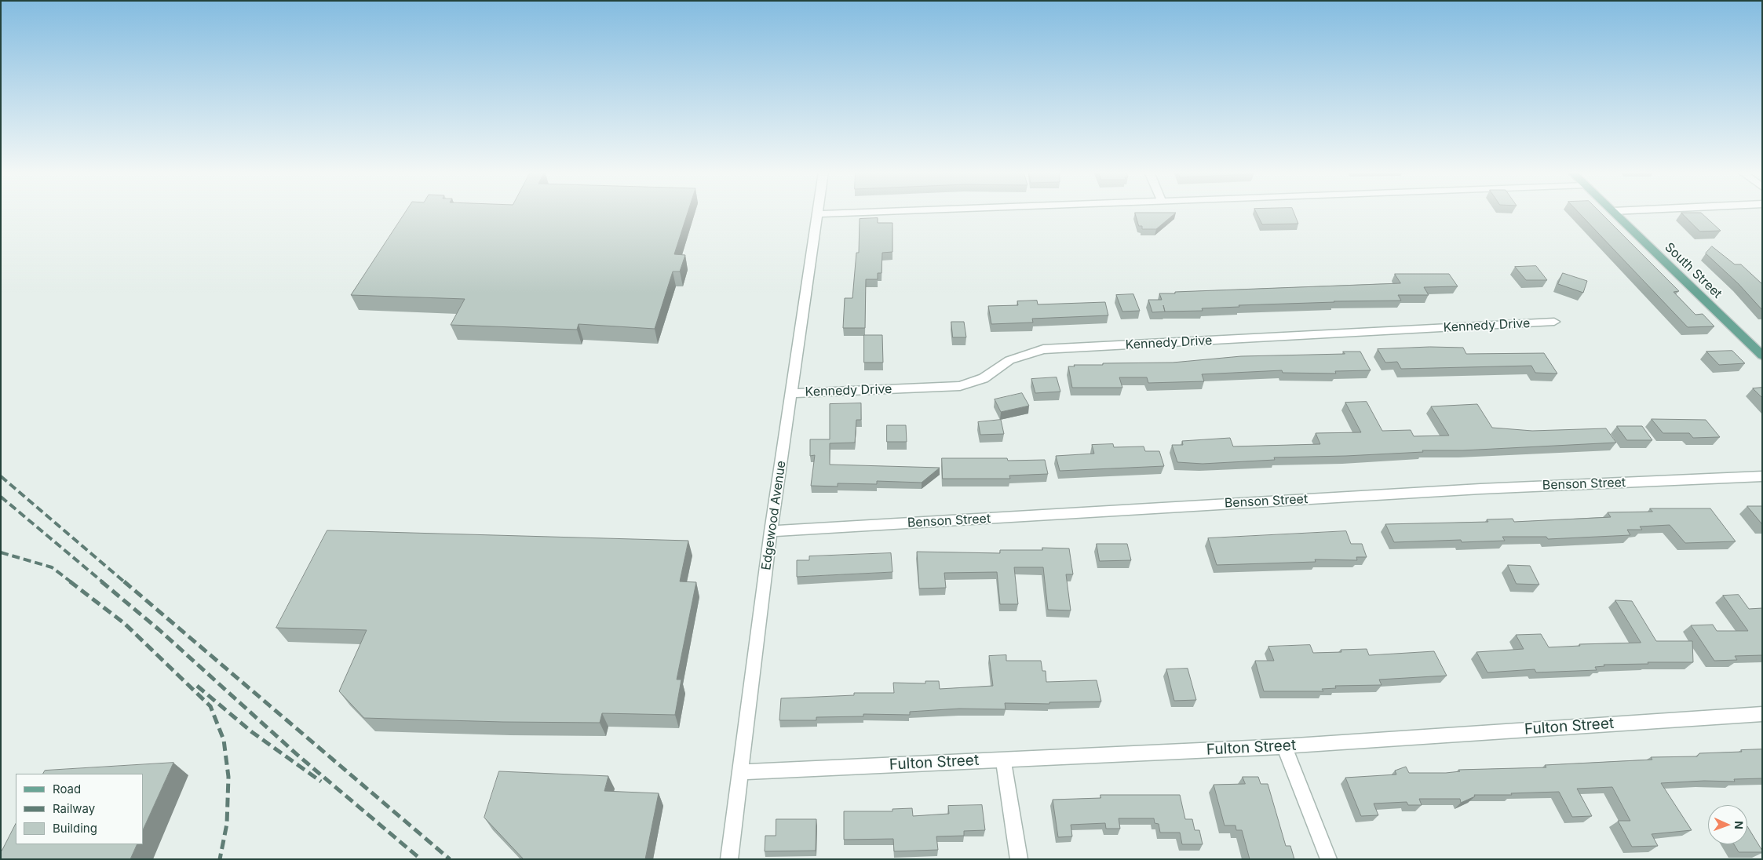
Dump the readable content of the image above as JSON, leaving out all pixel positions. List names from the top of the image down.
{
  "streets": {
    "main road": ["South Street"],
    "street": [
      "Kennedy Drive",
      "Benson Street",
      "Edgewood Avenue",
      "Fulton Street"
    ]
  },
  "crossings": [
    ["Kennedy Drive", "Edgewood Avenue"],
    ["Benson Street", "Edgewood Avenue"],
    ["Edgewood Avenue", "Fulton Street"]
  ],
  "legend": ["Road", "Railway", "Building"],
  "north": "right"
}
